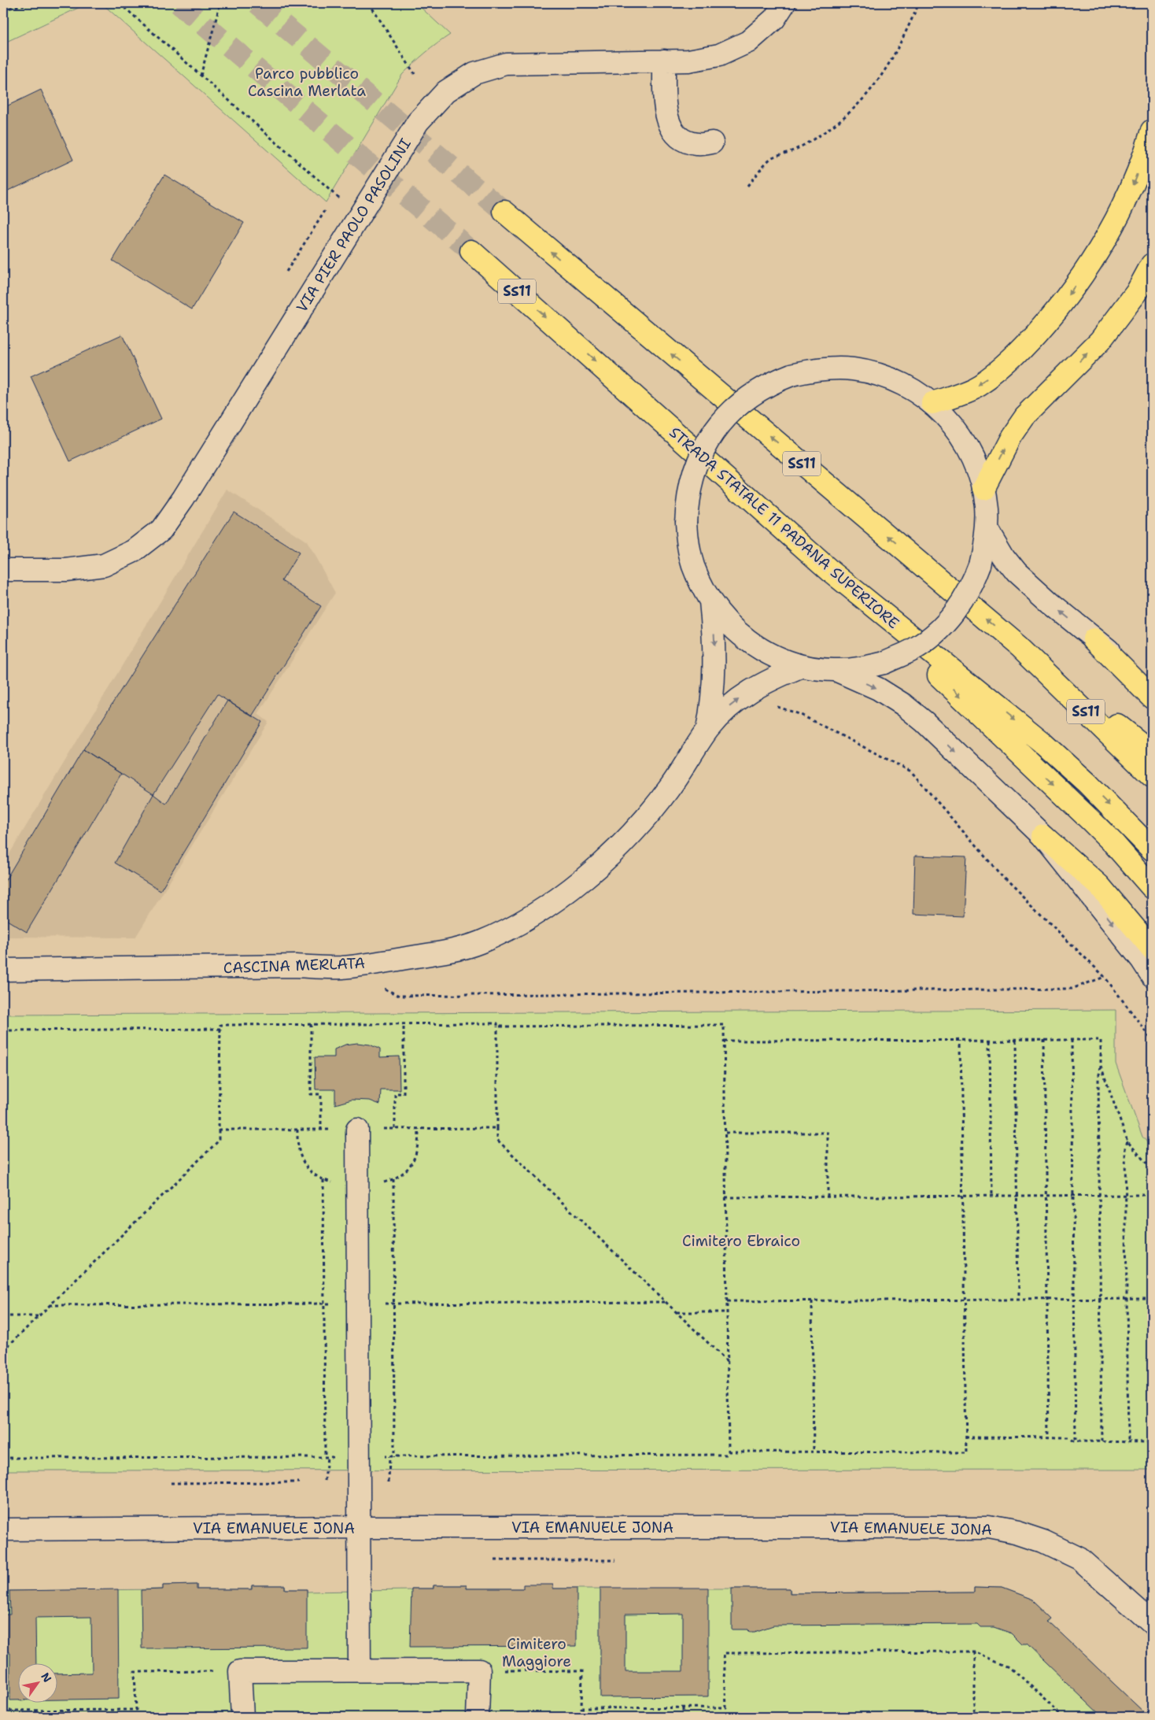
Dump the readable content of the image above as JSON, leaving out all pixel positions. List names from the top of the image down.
{
  "streets": {
    "highway": ["SS11", "STRADA STATALE 11 PADANA SUPERIORE"],
    "street": ["VIA PIER PAOLO PASOLINI", "CASCINA MERLATA", "VIA EMANUELE JONA"]
  },
  "parks": ["Parco pubblico Cascina Merlata", "Cimitero Ebraico", "Cimitero Maggiore"],
  "north": "top right"
}
